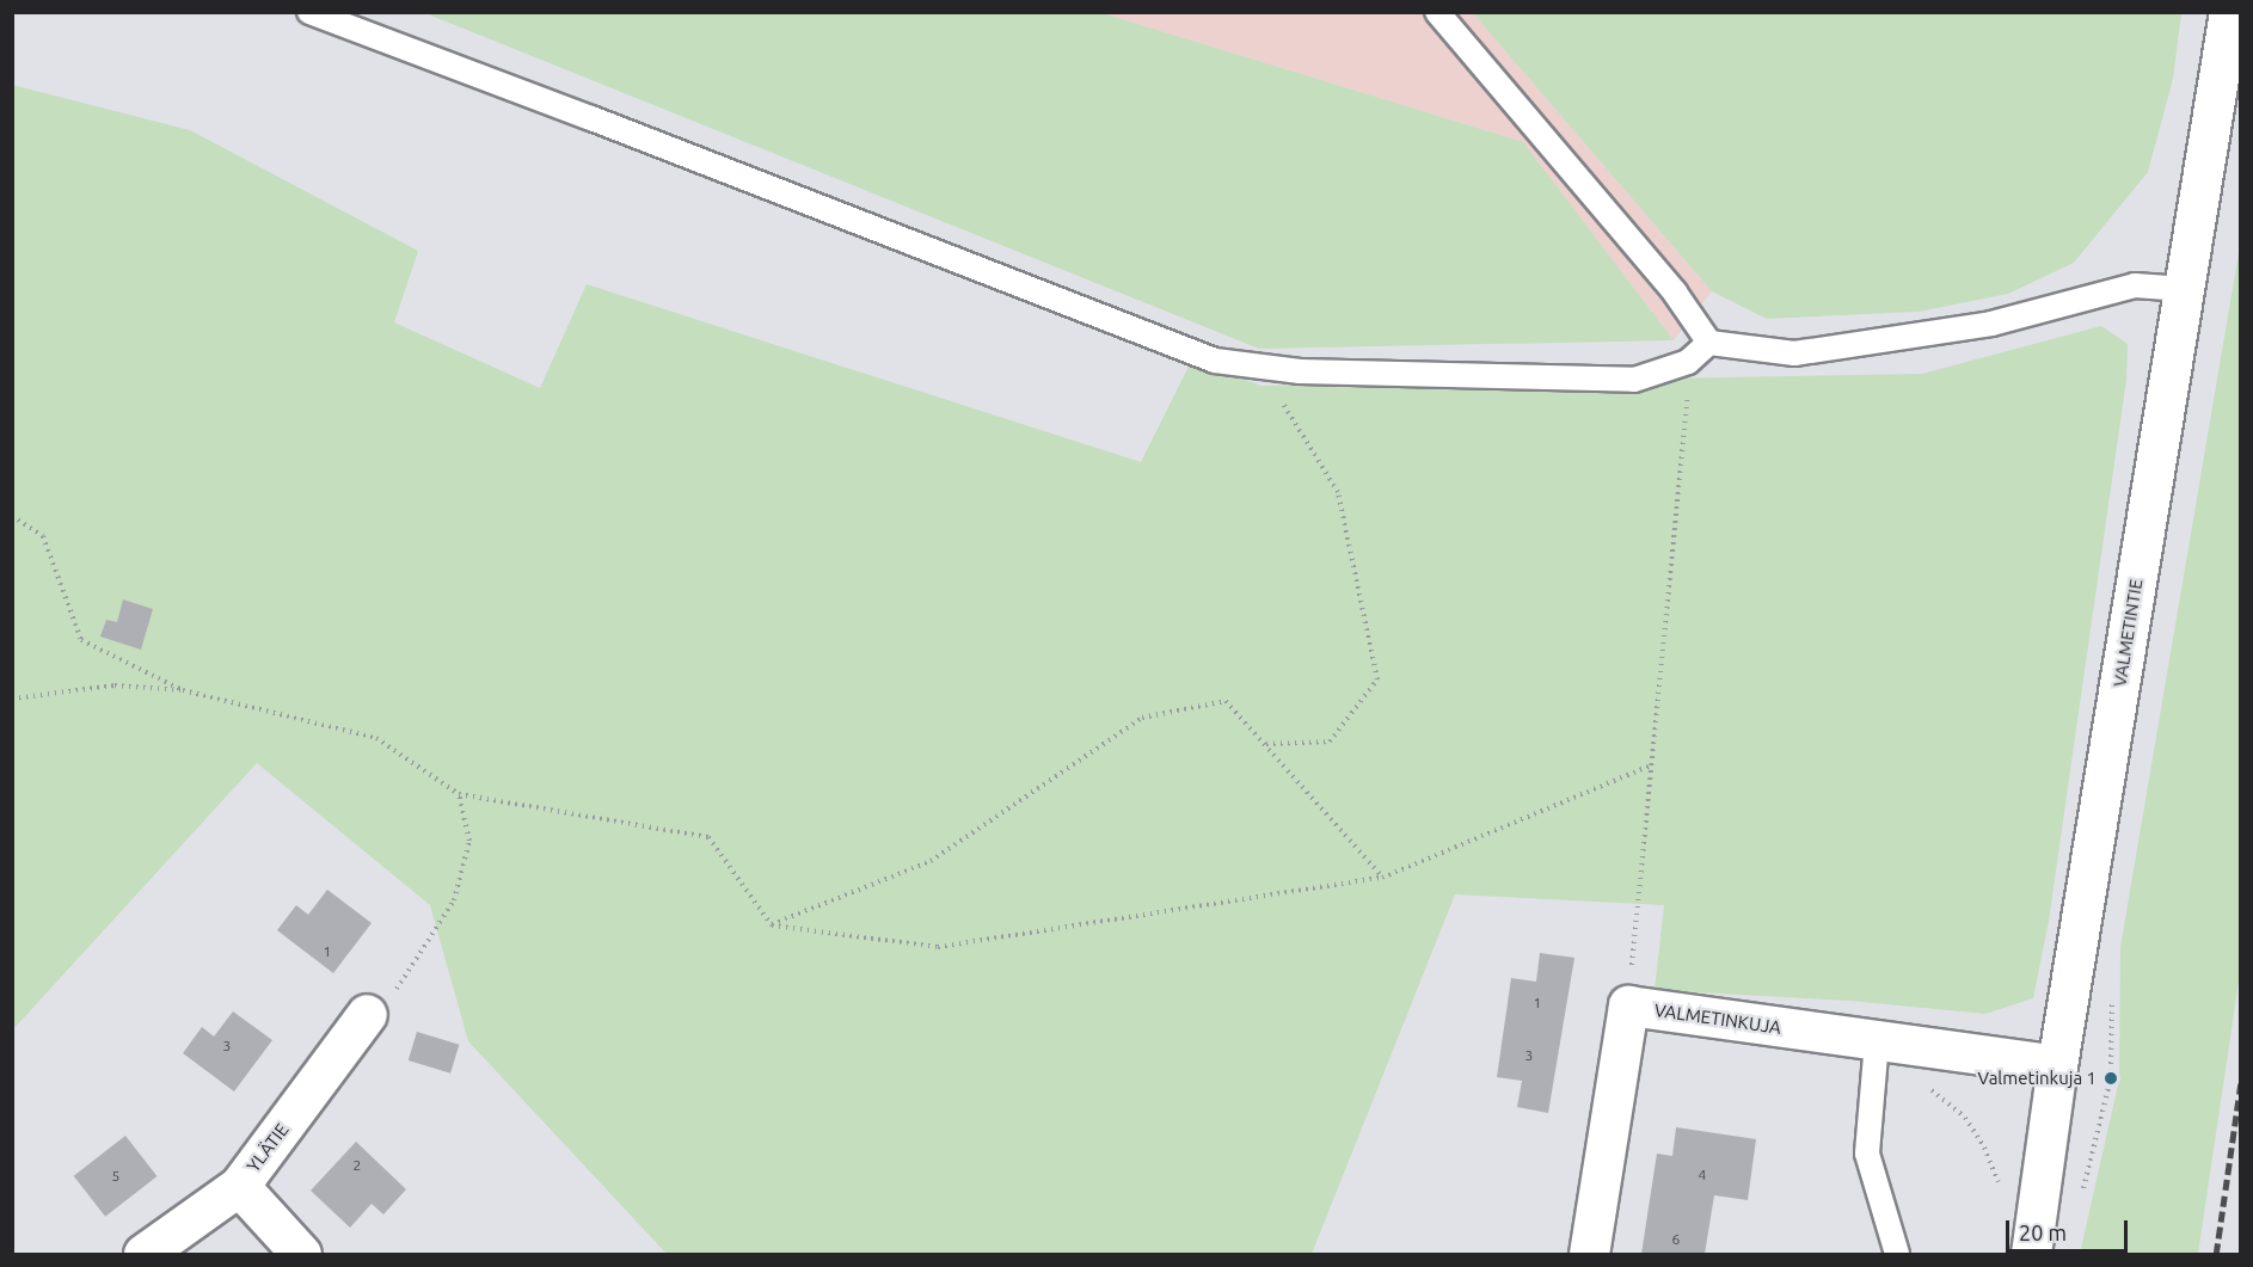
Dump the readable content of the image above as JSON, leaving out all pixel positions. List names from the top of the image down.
{
  "streets": {
    "street": ["VALMETINTIE", "VALMETINKUJA", "YLÄTIE"]
  },
  "crossings": [
    ["VALMETINTIE", "VALMETINKUJA"]
  ],
  "places": ["Valmetinkuja 1"],
  "house_numbers": [
    "1",
    "1",
    "3",
    "3",
    "2",
    "4",
    "5",
    "6"
  ],
  "scale_bar": "20 m"
}
